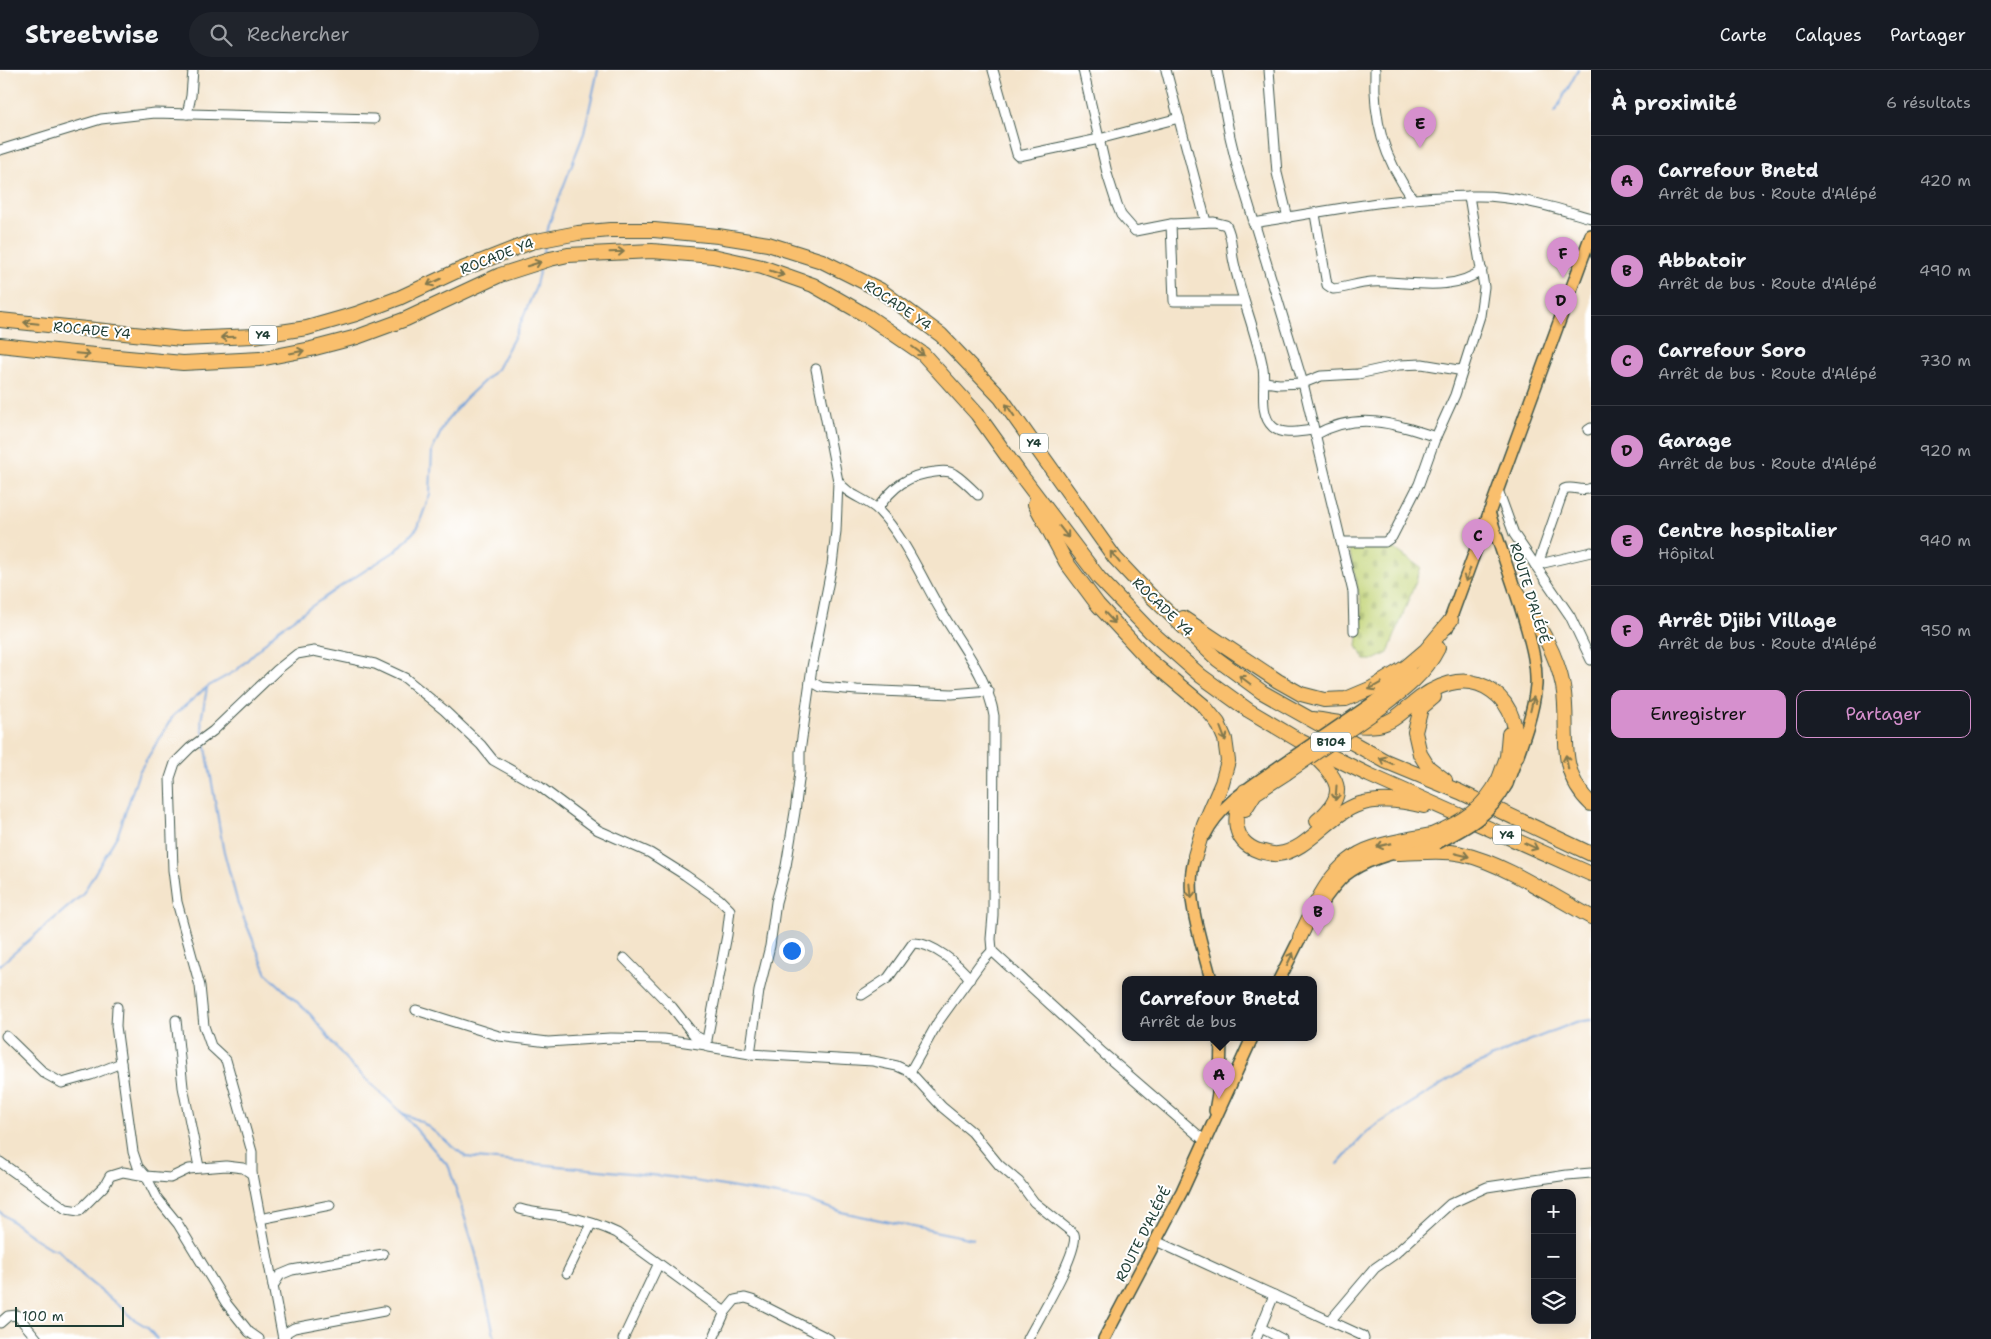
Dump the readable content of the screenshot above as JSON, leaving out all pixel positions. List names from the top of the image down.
{
  "streets": {
    "highway": ["ROCADE Y4", "Y4", "B104"],
    "main road": ["ROUTE D'ALÉPÉ"]
  },
  "crossings": [
    ["ROUTE D'ALÉPÉ", "B104"]
  ],
  "scale_bar": "100 m",
  "page": {
    "header": "Streetwise",
    "search": "Rechercher",
    "nav": ["Carte", "Calques", "Partager"],
    "heading": ["À proximité", "6 résultats"],
    "pins": [
      "E",
      "F",
      "D",
      "C",
      "B",
      "A"
    ],
    "list": [
      {
        "mark": "A",
        "name": "Carrefour Bnetd",
        "note": "Arrêt de bus · Route d'Alépé",
        "value": "420 m"
      },
      {
        "mark": "B",
        "name": "Abbatoir",
        "note": "Arrêt de bus · Route d'Alépé",
        "value": "490 m"
      },
      {
        "mark": "C",
        "name": "Carrefour Soro",
        "note": "Arrêt de bus · Route d'Alépé",
        "value": "730 m"
      },
      {
        "mark": "D",
        "name": "Garage",
        "note": "Arrêt de bus · Route d'Alépé",
        "value": "920 m"
      },
      {
        "mark": "E",
        "name": "Centre hospitalier",
        "note": "Hôpital",
        "value": "940 m"
      },
      {
        "mark": "F",
        "name": "Arrêt Djibi Village",
        "note": "Arrêt de bus · Route d'Alépé",
        "value": "950 m"
      }
    ],
    "buttons": ["Enregistrer", "Partager"],
    "popup": ["Carrefour Bnetd", "Arrêt de bus"],
    "map_buttons": ["+", "−"],
    "scale": "100 m"
  }
}
